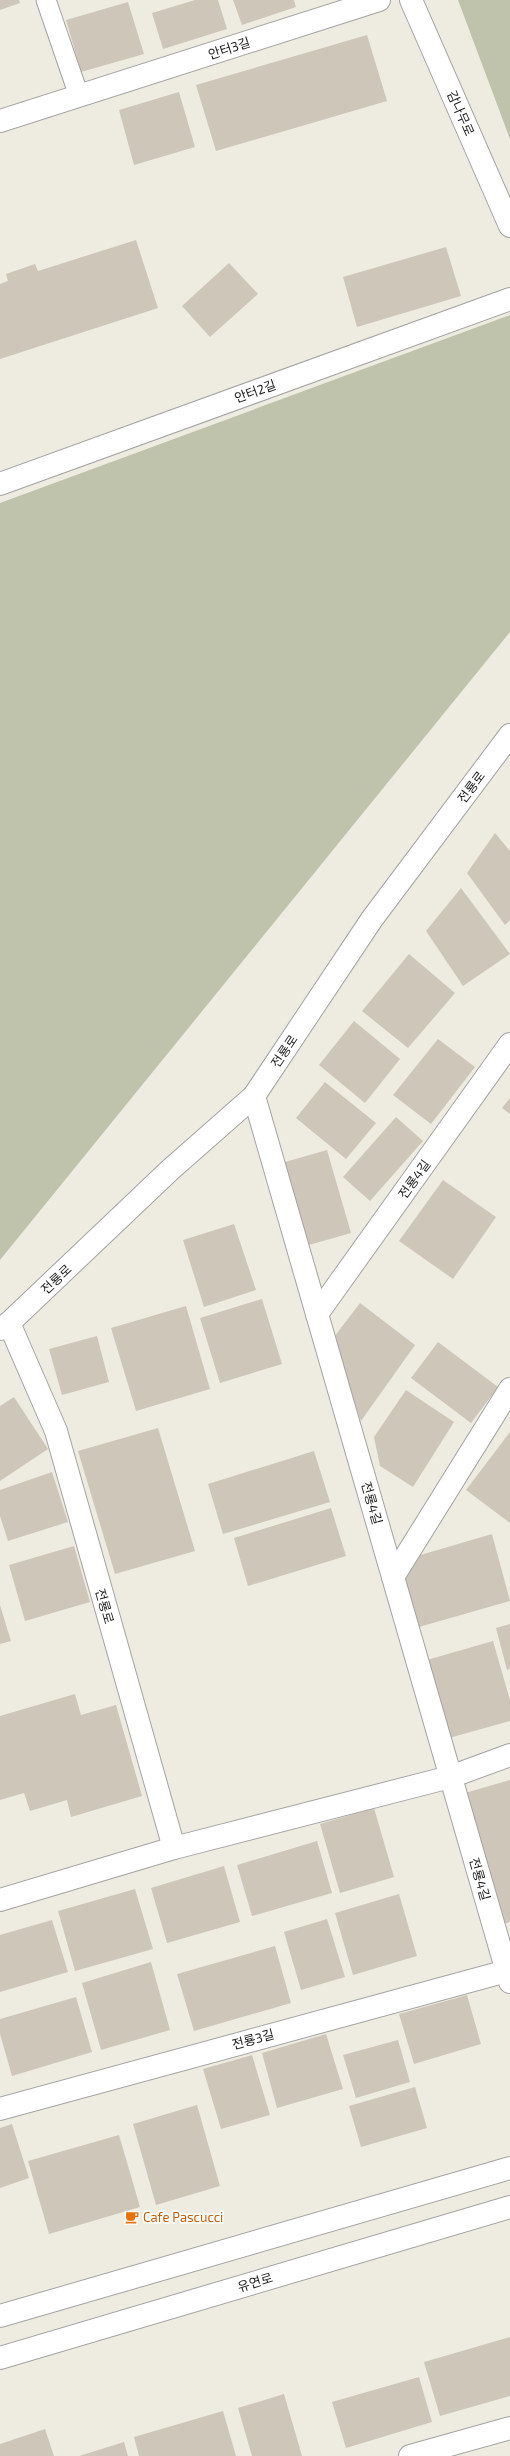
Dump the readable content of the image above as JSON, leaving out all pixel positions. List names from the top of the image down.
{
  "streets": {
    "street": [
      "안터3길",
      "감나무로",
      "안터2길",
      "전룡로",
      "전룡4길",
      "전룡3길",
      "유연로"
    ]
  },
  "crossings": [
    ["전룡로", "전룡4길"],
    ["전룡4길", "전룡3길"]
  ],
  "places": {
    "cafe": ["Cafe Pascucci"]
  }
}
